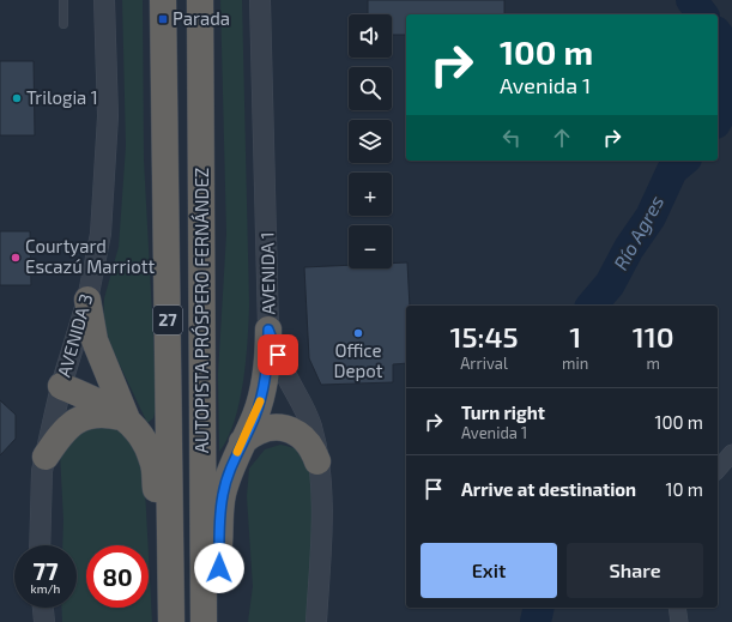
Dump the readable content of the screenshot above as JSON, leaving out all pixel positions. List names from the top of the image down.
{
  "streets": {
    "highway": ["AUTOPISTA PRÓSPERO FERNÁNDEZ", "27"],
    "street": ["AVENIDA 1", "AVENIDA 3"]
  },
  "water": ["Río Agres"],
  "places": {
    "transit": ["Parada"],
    "other": ["Trilogia 1", "Courtyard Escazú Marriott", "Office Depot"]
  },
  "page": {
    "map_buttons": ["+", "−"],
    "turn": ["100 m", "Avenida 1"],
    "eta": [
      "15:45",
      "Arrival",
      "1",
      "min",
      "110",
      "m"
    ],
    "list": [
      {
        "name": "Turn right",
        "note": "Avenida 1",
        "value": "100 m"
      },
      {
        "name": "Arrive at destination",
        "value": "10 m"
      }
    ],
    "buttons": ["Exit", "Share"],
    "speed": "77 km/h",
    "limit": "80"
  }
}
